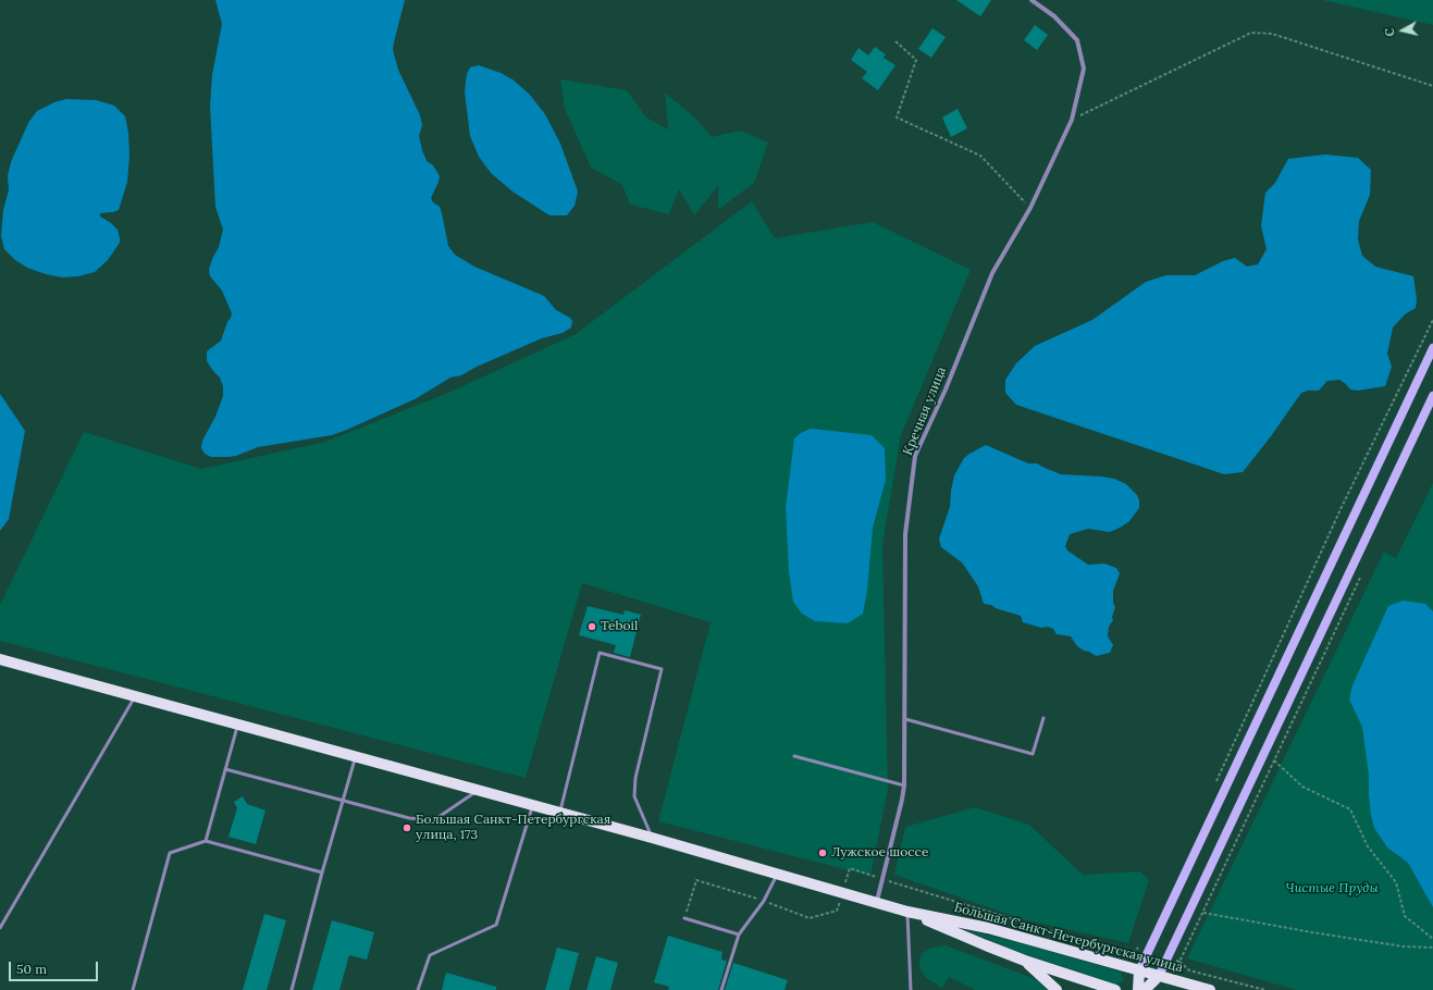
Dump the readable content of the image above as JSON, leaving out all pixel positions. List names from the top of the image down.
{
  "streets": {
    "main road": ["Большая Санкт-Петербургская улица"],
    "street": ["Кречная улица"]
  },
  "parks": ["Чистые Пруды"],
  "places": ["Teboil", "Большая Санкт-Петербургская улица, 173", "Лужское шоссе"],
  "scale_bar": "50 m",
  "north": "left"
}
